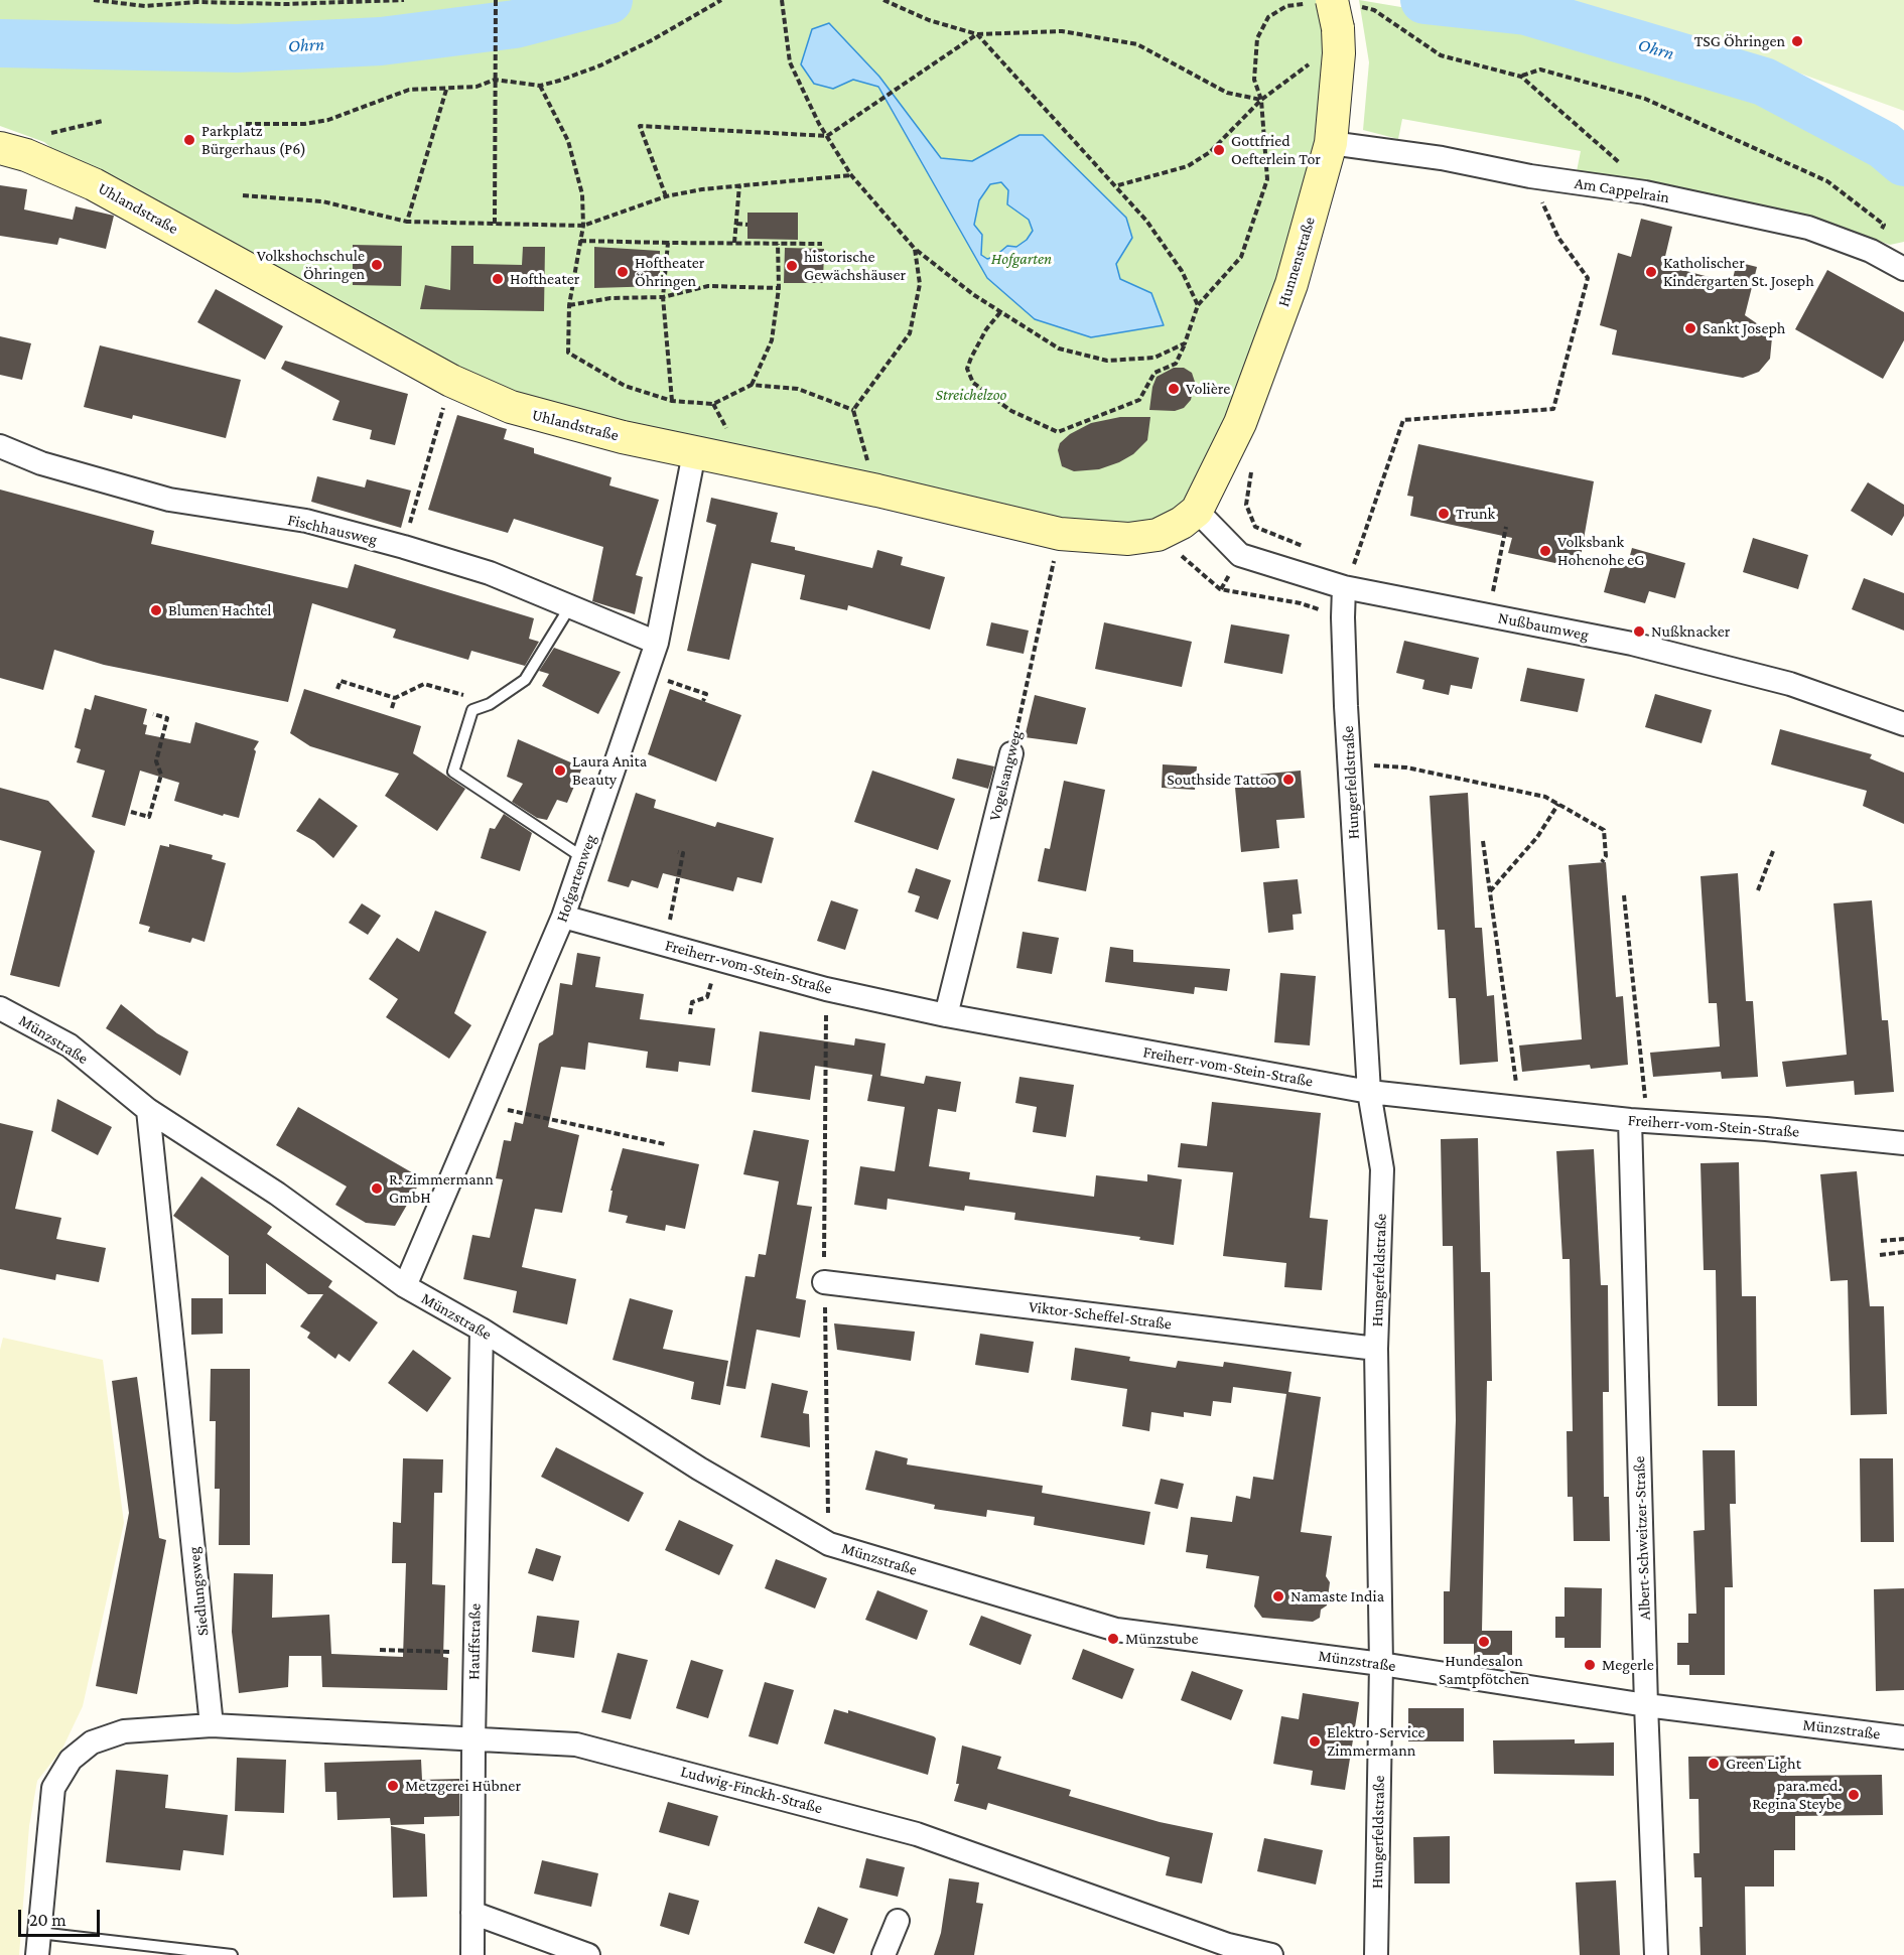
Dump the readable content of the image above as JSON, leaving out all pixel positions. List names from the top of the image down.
{
  "streets": {
    "main road": ["Uhlandstraße", "Hunnenstraße"],
    "street": [
      "Am Cappelrain",
      "Fischhausweg",
      "Nußbaumweg",
      "Vogelsangweg",
      "Hungerfeldstraße",
      "Hofgartenweg",
      "Freiherr-vom-Stein-Straße",
      "Münzstraße",
      "Viktor-Scheffel-Straße",
      "Albert-Schweitzer-Straße",
      "Siedlungsweg",
      "Hauffstraße",
      "Ludwig-Finckh-Straße"
    ]
  },
  "crossings": [
    ["Am Cappelrain", "Hunnenstraße"],
    ["Uhlandstraße", "Hunnenstraße"],
    ["Uhlandstraße", "Nußbaumweg"],
    ["Uhlandstraße", "Vogelsangweg"],
    ["Uhlandstraße", "Hofgartenweg"],
    ["Hunnenstraße", "Nußbaumweg"],
    ["Fischhausweg", "Hofgartenweg"],
    ["Nußbaumweg", "Hungerfeldstraße"],
    ["Vogelsangweg", "Freiherr-vom-Stein-Straße"],
    ["Hungerfeldstraße", "Freiherr-vom-Stein-Straße"],
    ["Hungerfeldstraße", "Münzstraße"],
    ["Hungerfeldstraße", "Viktor-Scheffel-Straße"],
    ["Hofgartenweg", "Freiherr-vom-Stein-Straße"],
    ["Hofgartenweg", "Münzstraße"],
    ["Freiherr-vom-Stein-Straße", "Albert-Schweitzer-Straße"],
    ["Münzstraße", "Albert-Schweitzer-Straße"],
    ["Münzstraße", "Siedlungsweg"],
    ["Münzstraße", "Hauffstraße"],
    ["Siedlungsweg", "Ludwig-Finckh-Straße"],
    ["Hauffstraße", "Ludwig-Finckh-Straße"]
  ],
  "water": ["Ohrn"],
  "parks": ["Hofgarten", "Streichelzoo"],
  "places": [
    "TSG Öhringen",
    "Parkplatz Bürgerhaus (P6)",
    "Gottfried Oefterlein Tor",
    "Volkshochschule Öhringen",
    "historische Gewächshäuser",
    "Hoftheater Öhringen",
    "Katholischer Kindergarten St. Joseph",
    "Hoftheater",
    "Sankt Joseph",
    "Volière",
    "Trunk",
    "Volksbank Hohenohe eG",
    "Blumen Hachtel",
    "Nußknacker",
    "Laura Anita Beauty",
    "Southside Tattoo",
    "R. Zimmermann GmbH",
    "Namaste India",
    "Münzstube",
    "Hundesalon Samtpfötchen",
    "Megerle",
    "Elektro-Service Zimmermann",
    "Green Light",
    "Metzgerei Hübner",
    "para.med. Regina Steybe"
  ],
  "scale_bar": "20 m"
}
